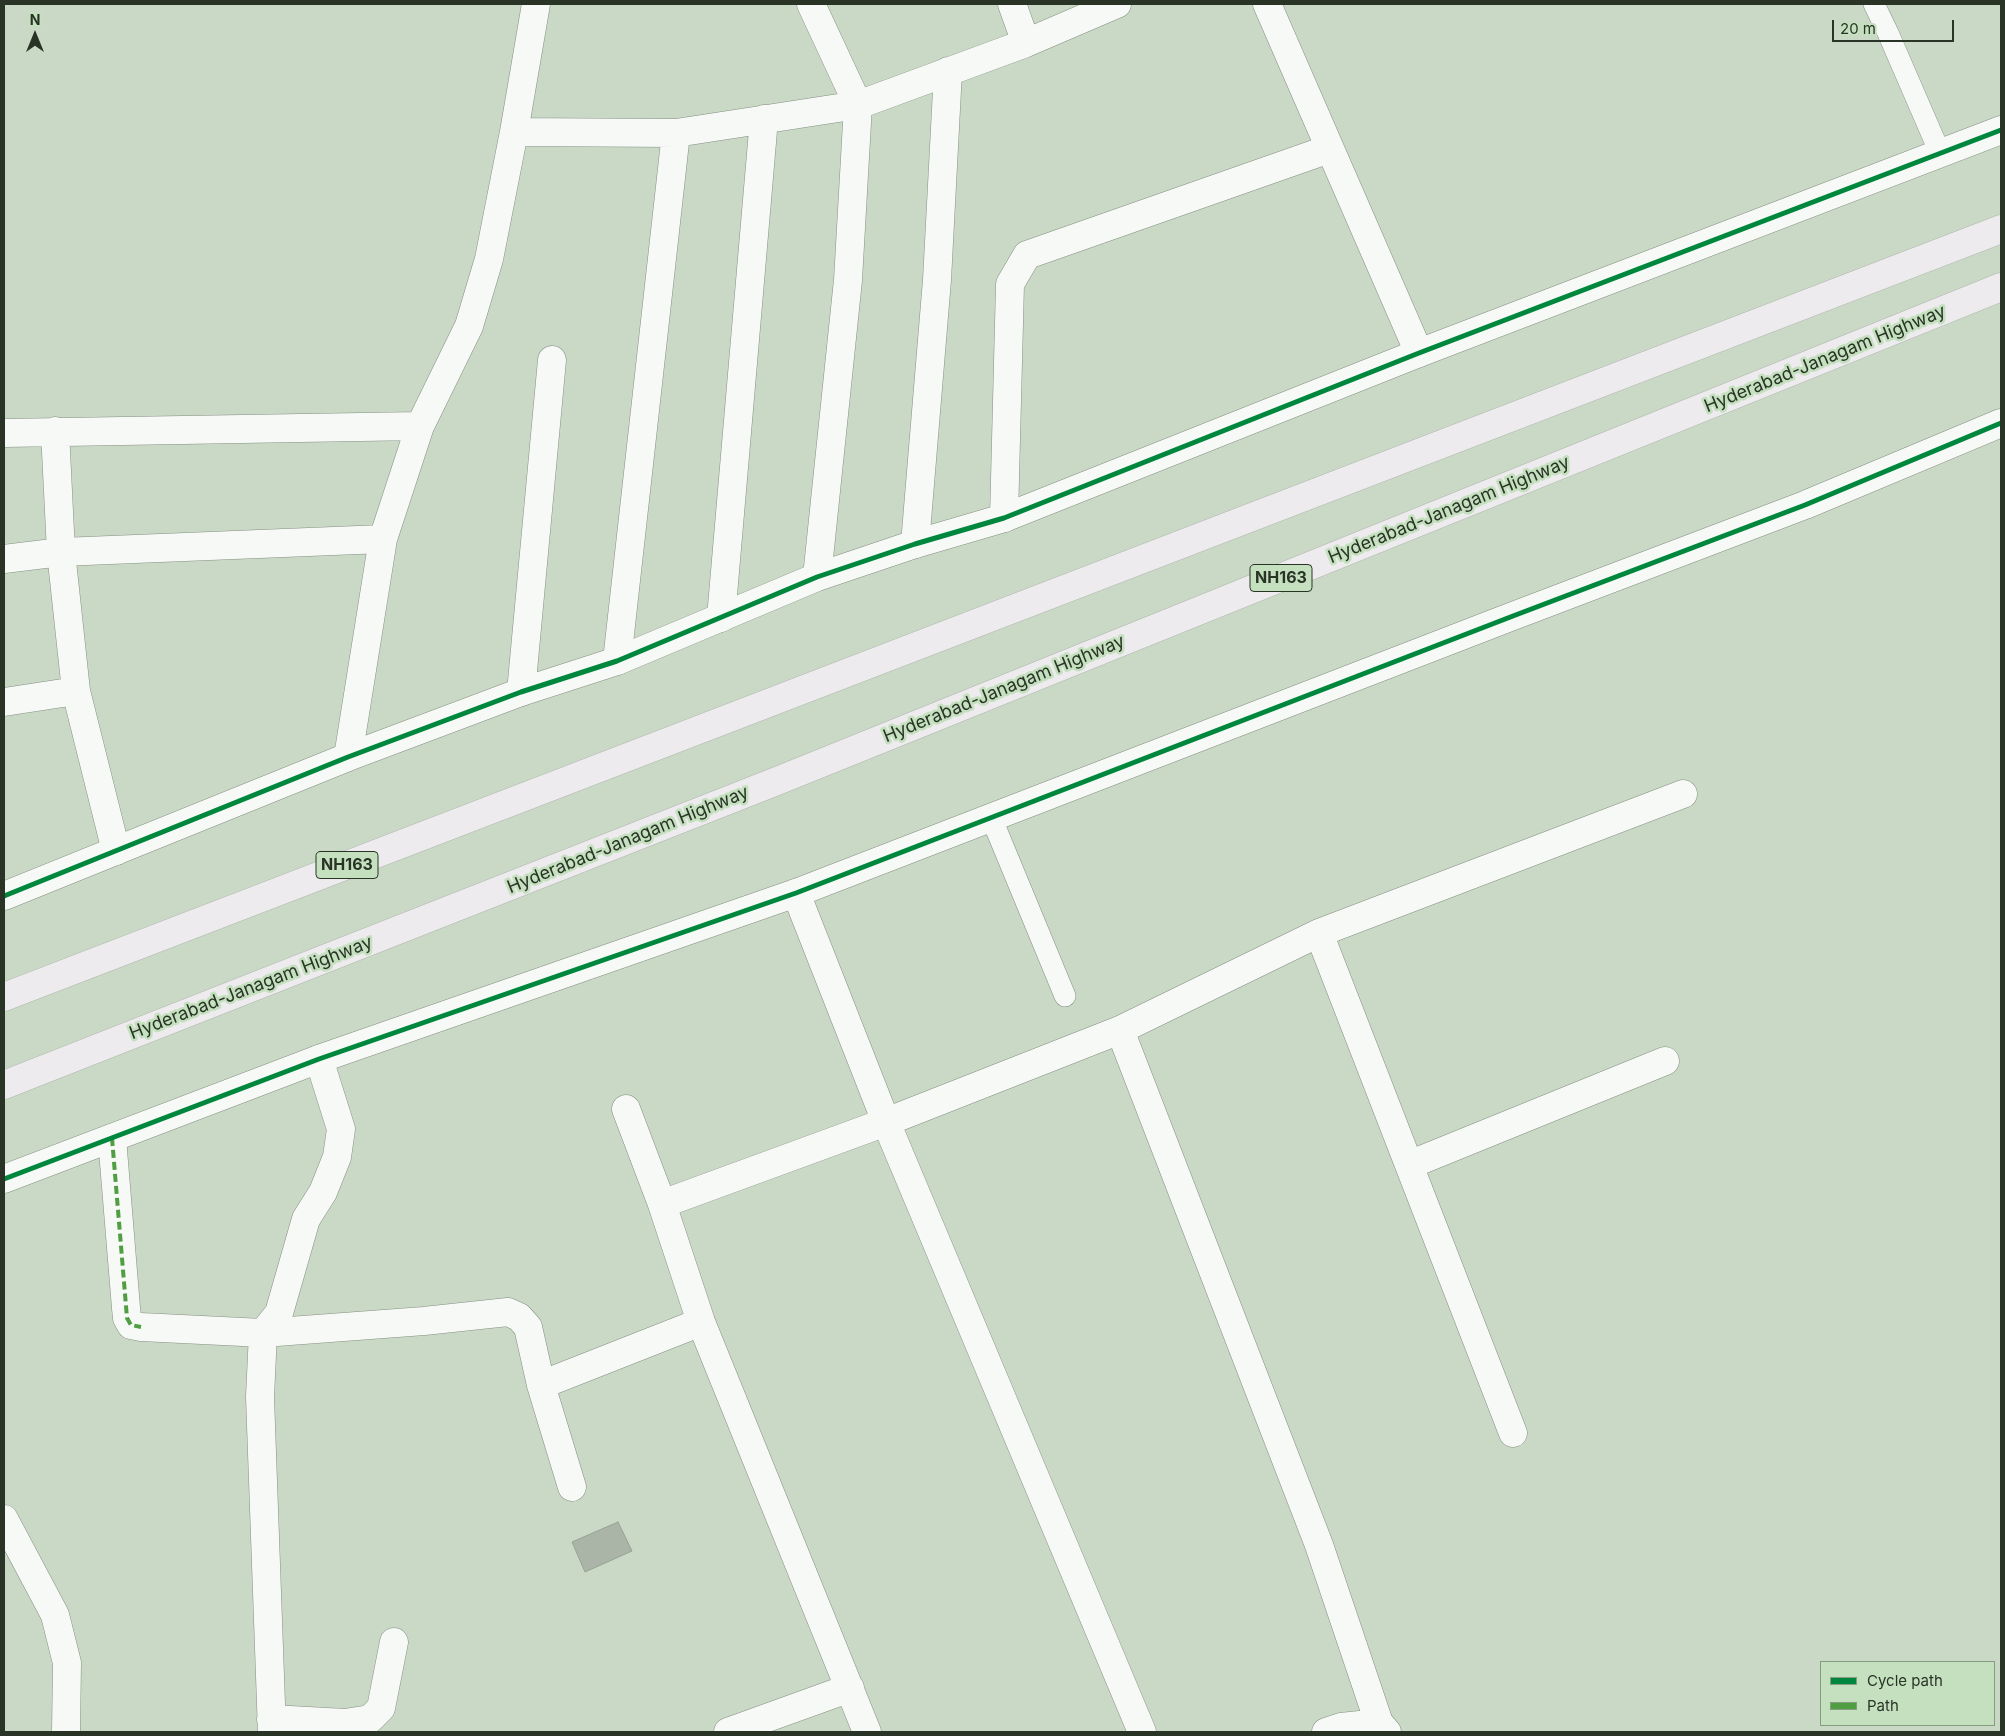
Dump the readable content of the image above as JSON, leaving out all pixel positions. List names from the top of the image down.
{
  "streets": {
    "highway": ["Hyderabad-Janagam Highway", "NH163"]
  },
  "legend": ["Cycle path", "Path"],
  "scale_bar": "20 m",
  "north": "top"
}
